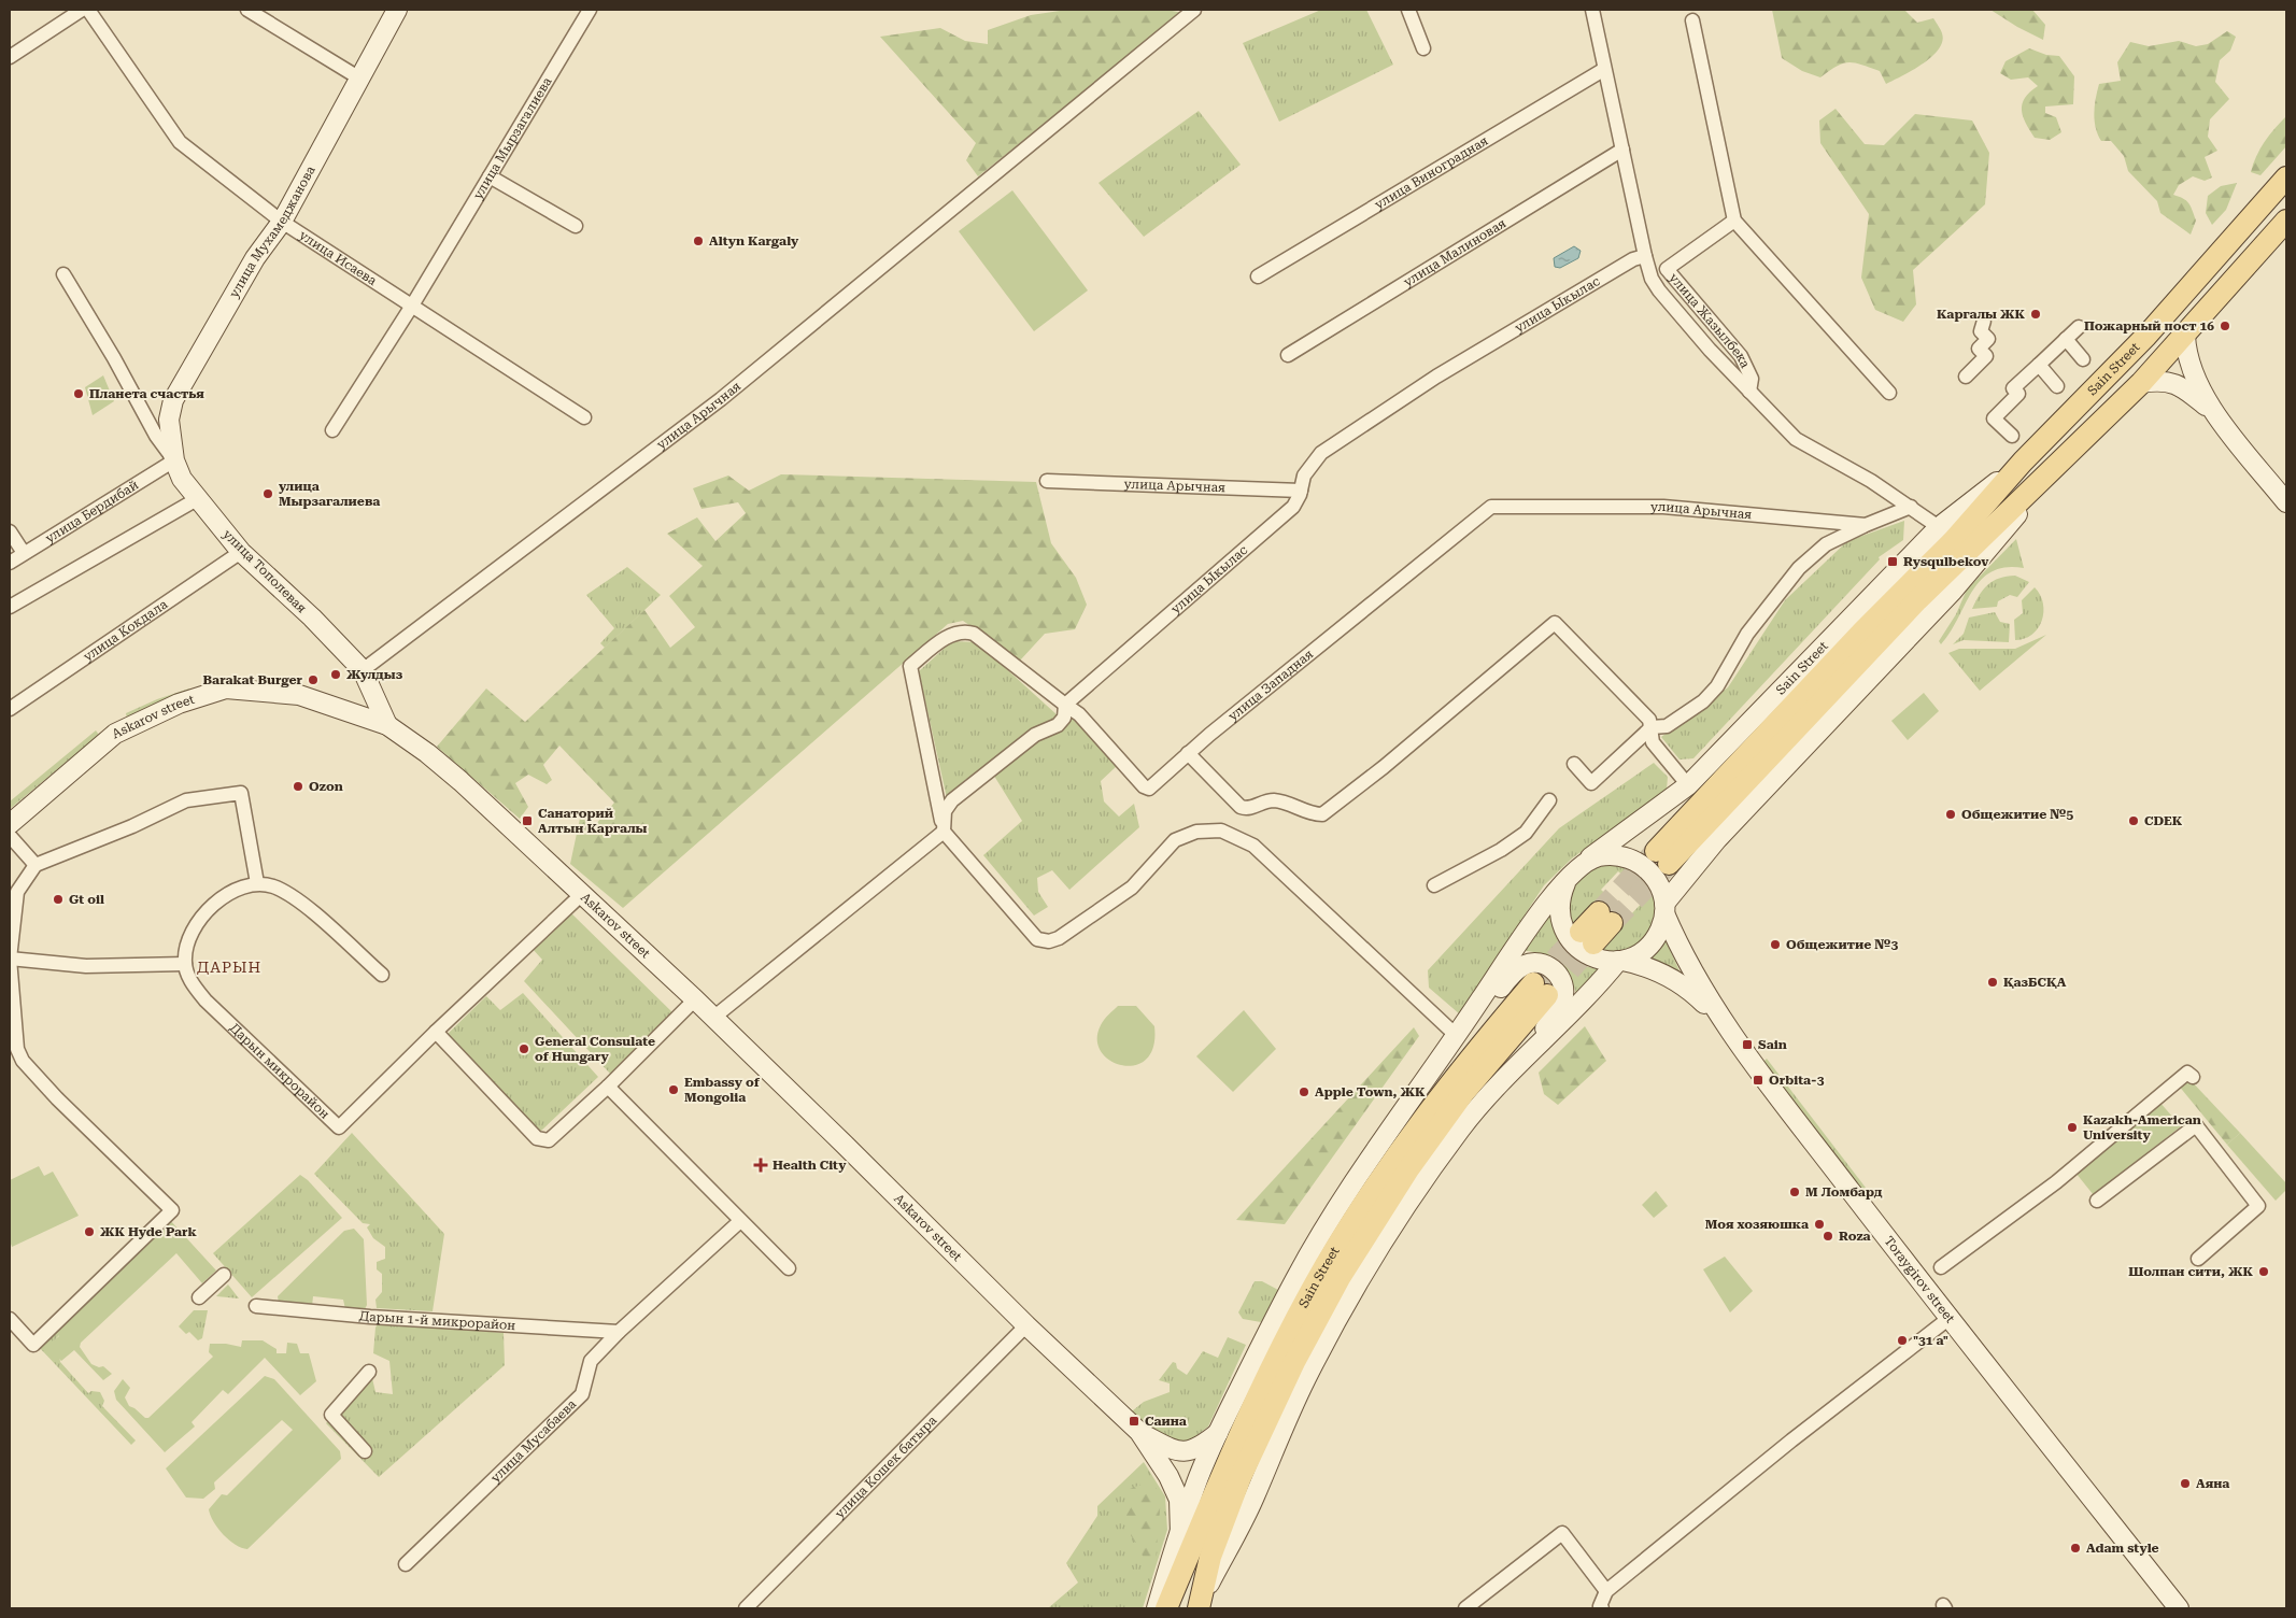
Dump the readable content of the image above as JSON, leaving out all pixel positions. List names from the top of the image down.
{
  "streets": {
    "main road": ["Sain Street"],
    "street": [
      "улица Мырзагалиева",
      "улица Виноградная",
      "улица Мухамеджанова",
      "улица Малиновая",
      "улица Исаева",
      "улица Ыкылас",
      "улица Жазылбека",
      "улица Арычная",
      "улица Бердибай",
      "улица Тополевая",
      "улица Кокдала",
      "улица Западная",
      "Askarov street",
      "Дарын микрорайон",
      "Toraygirov street",
      "Дарын 1-й микрорайон",
      "улица Мусабаева",
      "улица Кошек батыра"
    ]
  },
  "crossings": [
    ["улица Мырзагалиева", "улица Исаева"],
    ["улица Мухамеджанова", "улица Исаева"],
    ["улица Мухамеджанова", "улица Бердибай"],
    ["улица Мухамеджанова", "улица Тополевая"],
    ["улица Ыкылас", "улица Арычная"],
    ["улица Ыкылас", "улица Западная"],
    ["улица Арычная", "улица Тополевая"],
    ["улица Арычная", "улица Западная"],
    ["улица Бердибай", "улица Тополевая"],
    ["улица Тополевая", "улица Кокдала"],
    ["улица Тополевая", "Askarov street"],
    ["Askarov street", "Дарын микрорайон"],
    ["Askarov street", "улица Кошек батыра"],
    ["Дарын 1-й микрорайон", "улица Мусабаева"]
  ],
  "districts": ["ДАРЫН"],
  "places": {
    "other": [
      "Altyn Kargaly",
      "Каргалы ЖК",
      "Пожарный пост 16",
      "Планета счастья",
      "улица Мырзагалиева",
      "Жулдыз",
      "Barakat Burger",
      "Ozon",
      "Общежитие №5",
      "CDEK",
      "Gt oil",
      "Общежитие №3",
      "ҚазБСҚА",
      "General Consulate of Hungary",
      "Embassy of Mongolia",
      "Apple Town, ЖК",
      "Kazakh-American University",
      "М Ломбард",
      "Моя хозяюшка",
      "ЖК Hyde Park",
      "Roza",
      "Шолпан сити, ЖК",
      "\"31 а\"",
      "Аяна",
      "Adam style"
    ],
    "transit": [
      "Rysqulbekov",
      "Санаторий Алтын Каргалы",
      "Sain",
      "Orbita-3",
      "Саина"
    ],
    "health": ["Health City"]
  }
}
